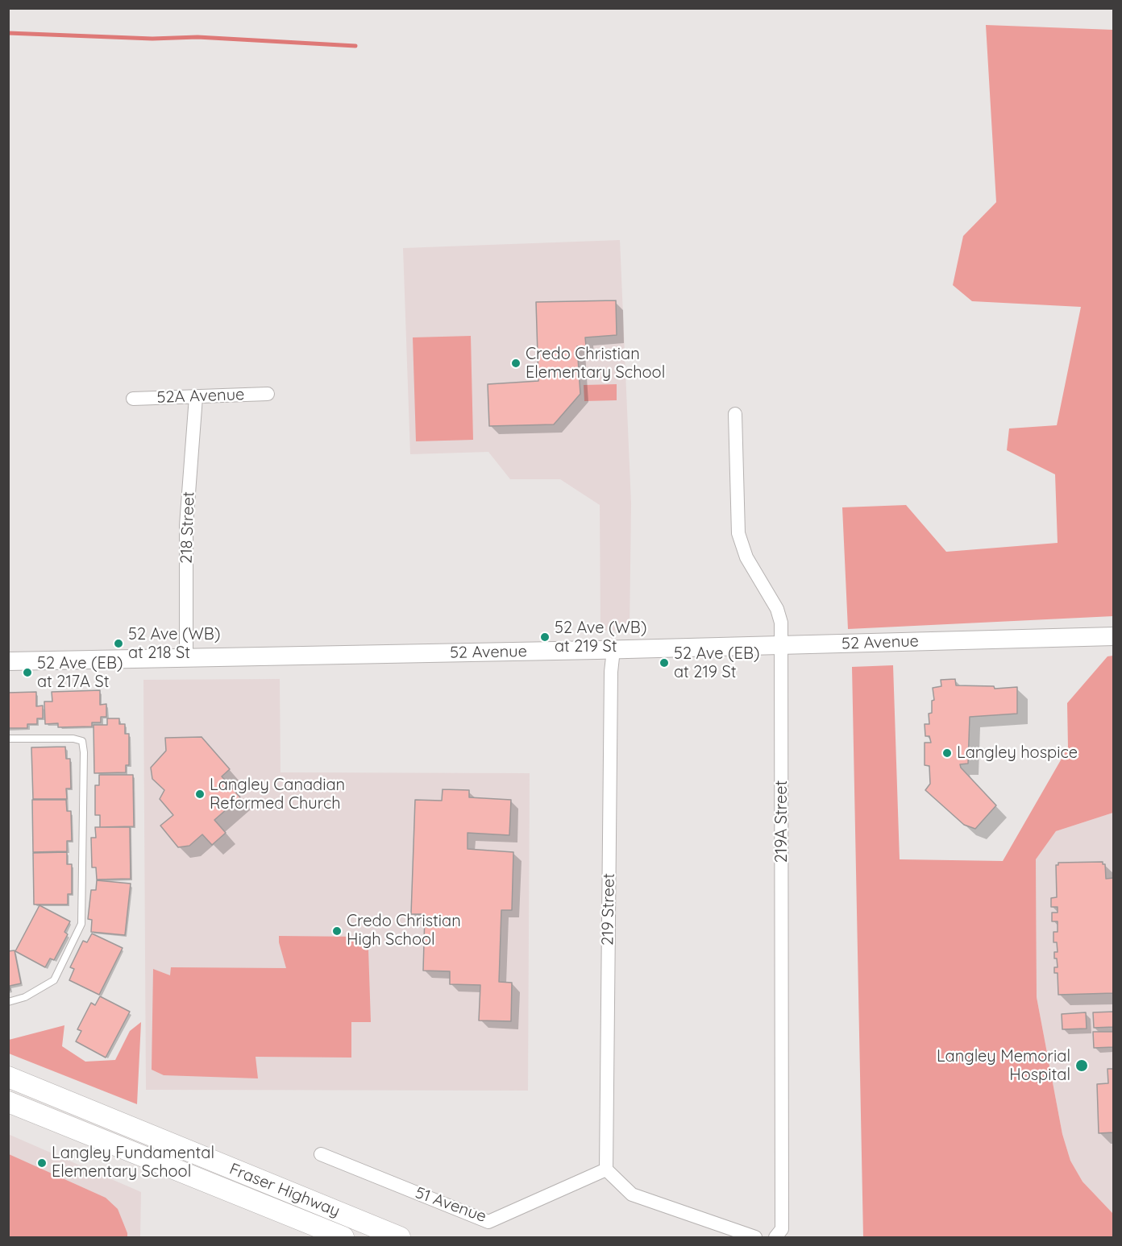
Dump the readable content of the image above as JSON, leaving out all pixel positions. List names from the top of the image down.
{
  "streets": {
    "main road": ["Fraser Highway"],
    "street": [
      "52A Avenue",
      "218 Street",
      "52 Avenue",
      "219A Street",
      "219 Street",
      "51 Avenue"
    ]
  },
  "crossings": [
    ["52A Avenue", "218 Street"],
    ["218 Street", "52 Avenue"],
    ["52 Avenue", "219A Street"],
    ["52 Avenue", "219 Street"],
    ["219 Street", "51 Avenue"]
  ],
  "places": [
    "Credo Christian Elementary School",
    "52 Ave (WB) at 219 St",
    "52 Ave (WB) at 218 St",
    "52 Ave (EB) at 219 St",
    "52 Ave (EB) at 217A St",
    "Langley hospice",
    "Langley Canadian Reformed Church",
    "Credo Christian High School",
    "Langley Memorial Hospital",
    "Langley Fundamental Elementary School"
  ]
}
